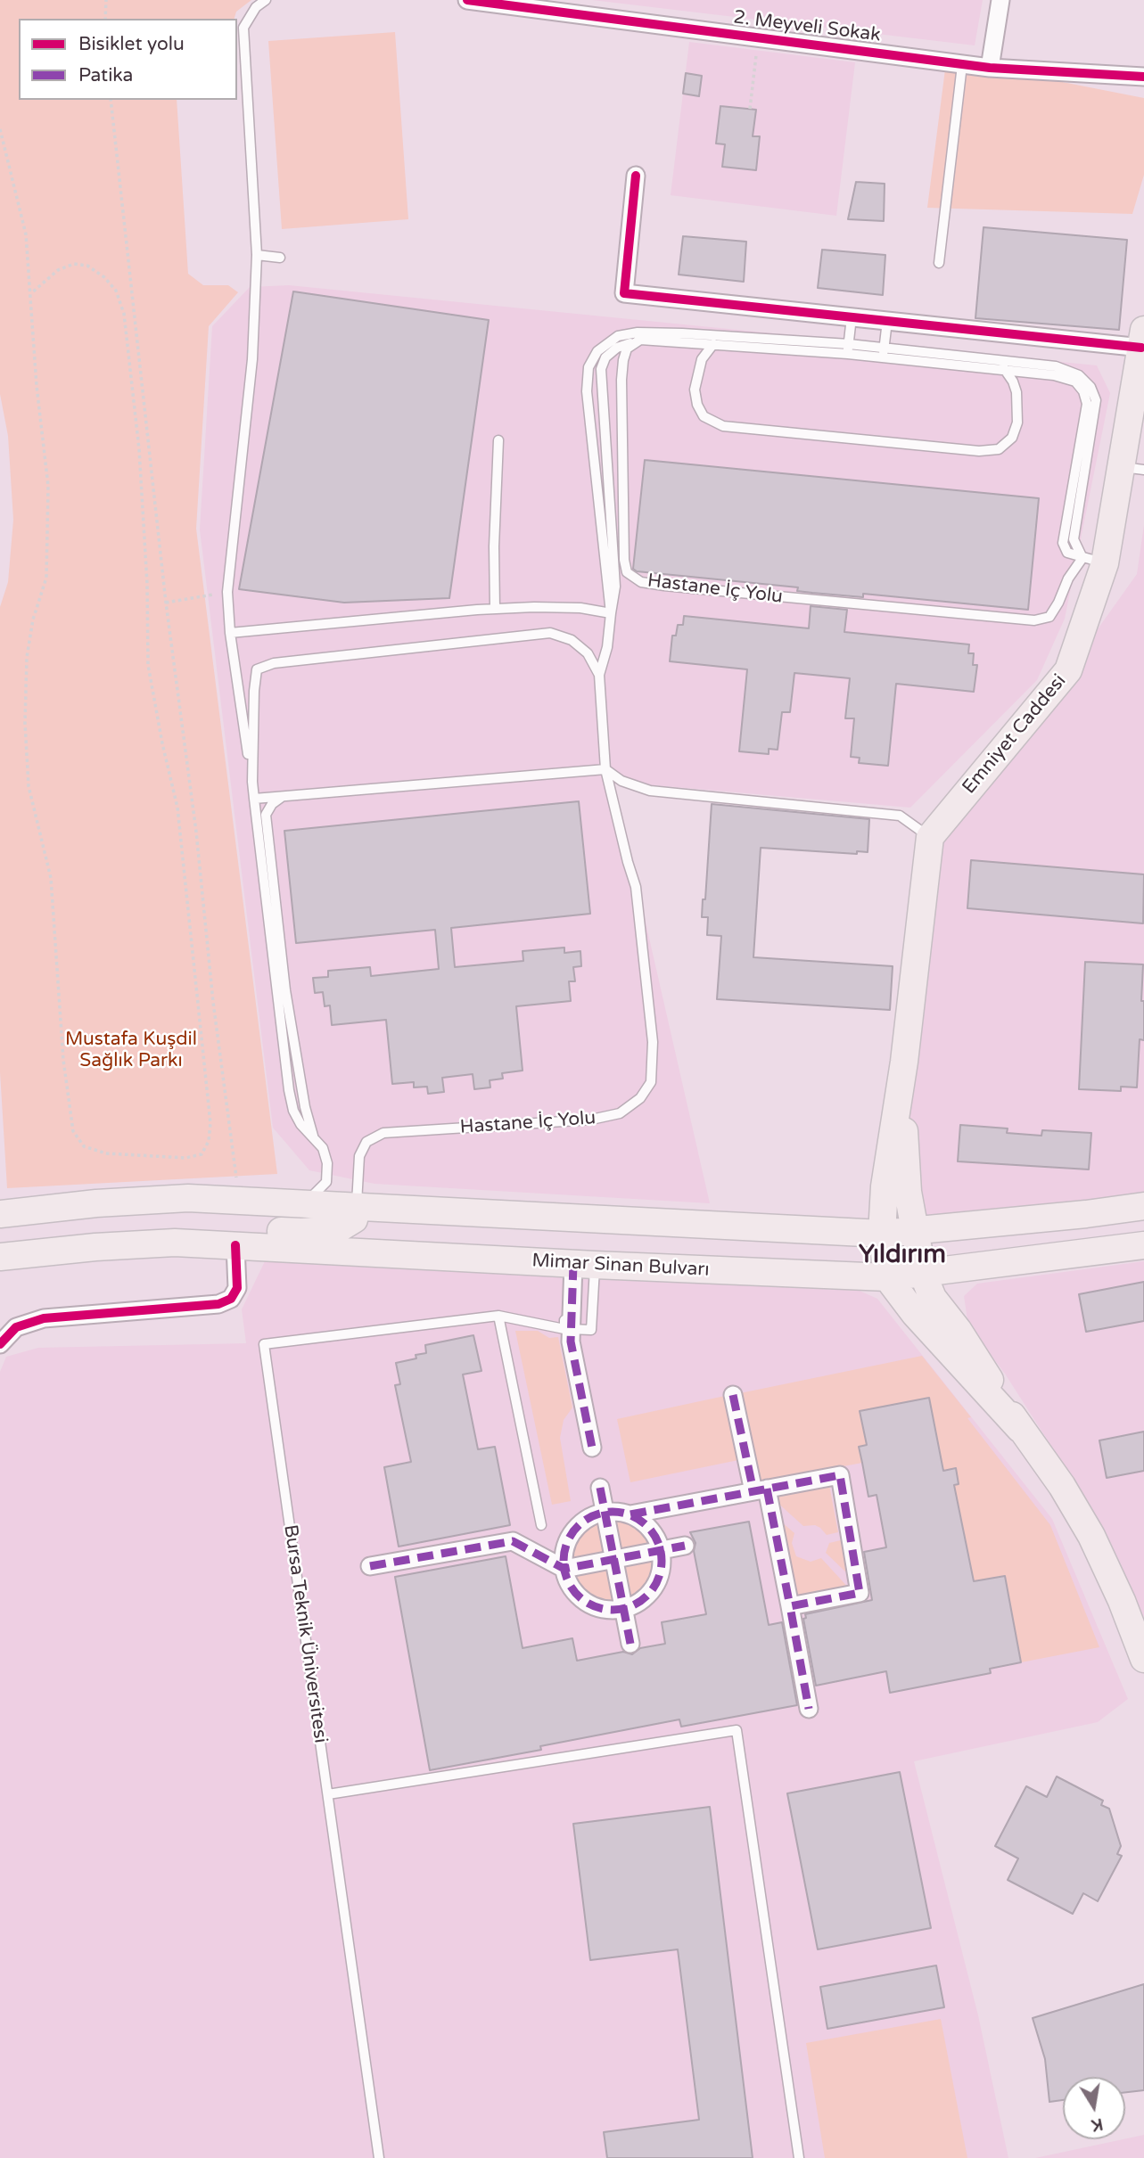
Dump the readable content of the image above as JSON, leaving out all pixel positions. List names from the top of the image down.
{
  "streets": {
    "main road": ["Emniyet Caddesi", "Mimar Sinan Bulvarı"],
    "street": ["2. Meyveli Sokak"],
    "lane": ["Hastane İç Yolu", "Bursa Teknik Üniversitesi"]
  },
  "crossings": [
    ["Hastane İç Yolu", "Emniyet Caddesi"]
  ],
  "districts": ["Yıldırım"],
  "parks": ["Mustafa Kuşdil Sağlık Parkı"],
  "legend": ["Bisiklet yolu", "Patika"],
  "north": "bottom"
}
